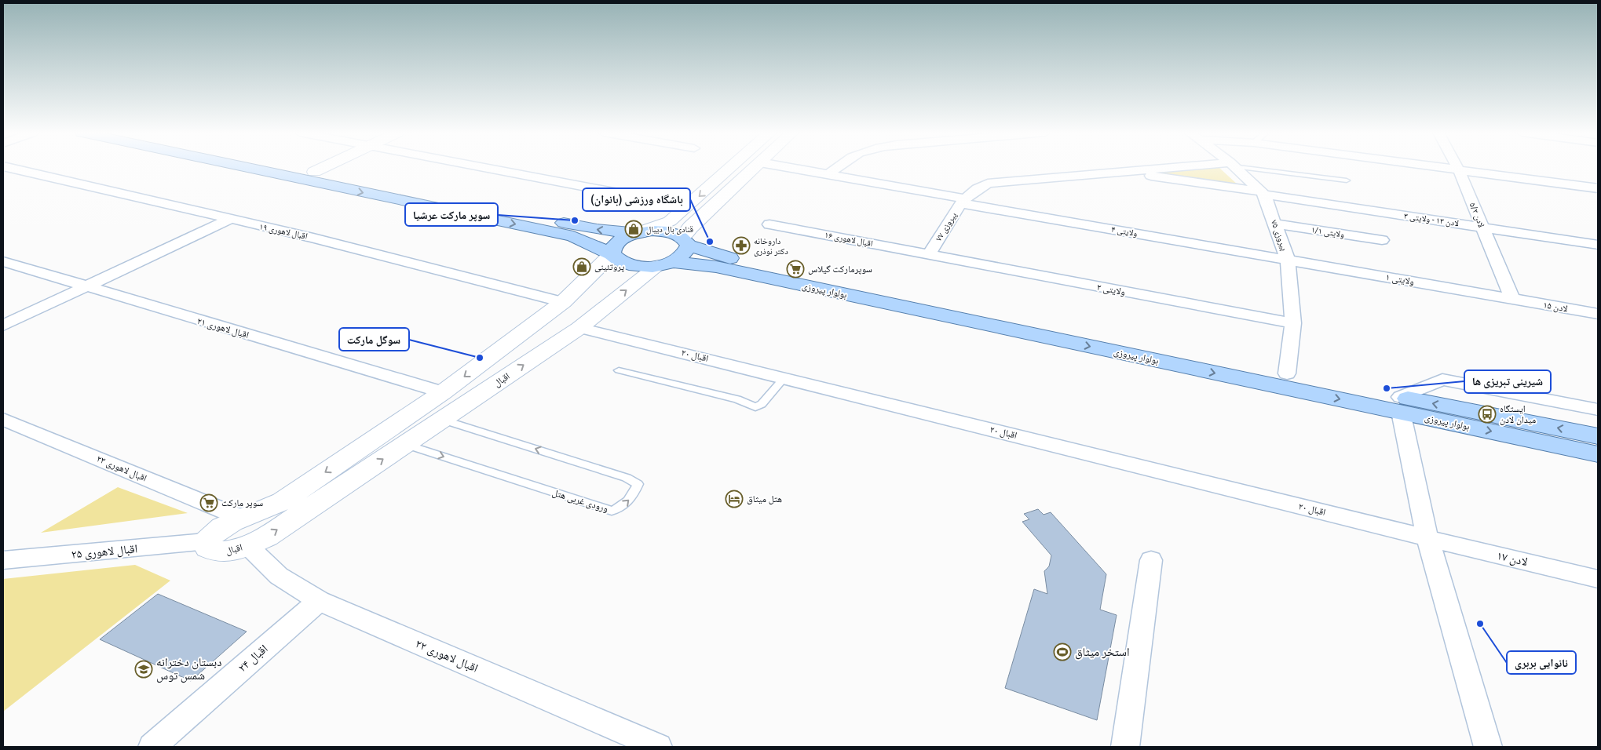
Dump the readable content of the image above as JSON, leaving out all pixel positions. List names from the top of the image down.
{
  "streets": {
    "main road": ["بولوار پیروزی"],
    "street": [
      "لادن ۵/۲",
      "لادن ۱۳ - ولایتی ۳",
      "پیروزی ۷۷",
      "اقبال لاهوری ۱۹",
      "ولایتی ۴",
      "ولایتی ۱/۱",
      "پیروزی ۷۵",
      "اقبال لاهوری ۱۶",
      "ولایتی ۱",
      "ولایتی ۲",
      "لادن ۱۵",
      "اقبال لاهوری ۲۱",
      "اقبال ۲۰",
      "اقبال",
      "اقبال لاهوری ۲۳",
      "اقبال لاهوری ۲۵",
      "لادن ۱۷",
      "اقبال لاهوری ۲۲",
      "اقبال ۲۴"
    ],
    "lane": ["ورودی غربی هتل"]
  },
  "crossings": [
    ["لادن ۵/۲", "لادن ۱۳ - ولایتی ۳"],
    ["لادن ۵/۲", "ولایتی ۱"],
    ["لادن ۵/۲", "لادن ۱۵"],
    ["لادن ۱۳ - ولایتی ۳", "پیروزی ۷۵"],
    ["پیروزی ۷۷", "ولایتی ۴"],
    ["پیروزی ۷۷", "اقبال لاهوری ۱۶"],
    ["پیروزی ۷۷", "ولایتی ۲"],
    ["ولایتی ۴", "پیروزی ۷۵"],
    ["ولایتی ۴", "ولایتی ۱"],
    ["ولایتی ۱/۱", "پیروزی ۷۵"],
    ["پیروزی ۷۵", "ولایتی ۱"],
    ["پیروزی ۷۵", "ولایتی ۲"],
    ["پیروزی ۷۵", "بولوار پیروزی"],
    ["اقبال لاهوری ۱۶", "ولایتی ۲"],
    ["ولایتی ۱", "لادن ۱۵"],
    ["بولوار پیروزی", "اقبال"],
    ["اقبال ۲۰", "اقبال"],
    ["اقبال ۲۰", "لادن ۱۷"],
    ["اقبال", "ورودی غربی هتل"],
    ["اقبال", "اقبال لاهوری ۲۵"],
    ["اقبال", "اقبال لاهوری ۲۲"],
    ["اقبال لاهوری ۲۲", "اقبال ۲۴"]
  ],
  "places": {
    "other": [
      "سوپر مارکت عرشیا",
      "باشگاه ورزشی (بانوان)",
      "سوگل مارکت",
      "شیرینی تبریزی ها",
      "نانوایی بربری"
    ],
    "shop": ["قنادی بال دیبال", "پروتئینی"],
    "pharmacy": ["داروخانه دکتر نوذری"],
    "supermarket": ["سوپرمارکت گیلاس", "سوپر مارکت"],
    "bus stop": ["ایستگاه میدان لادن"],
    "hotel": ["هتل میثاق"],
    "sports": ["استخر میثاق"],
    "school or university": ["دبستان دخترانه شمس توس"]
  }
}
